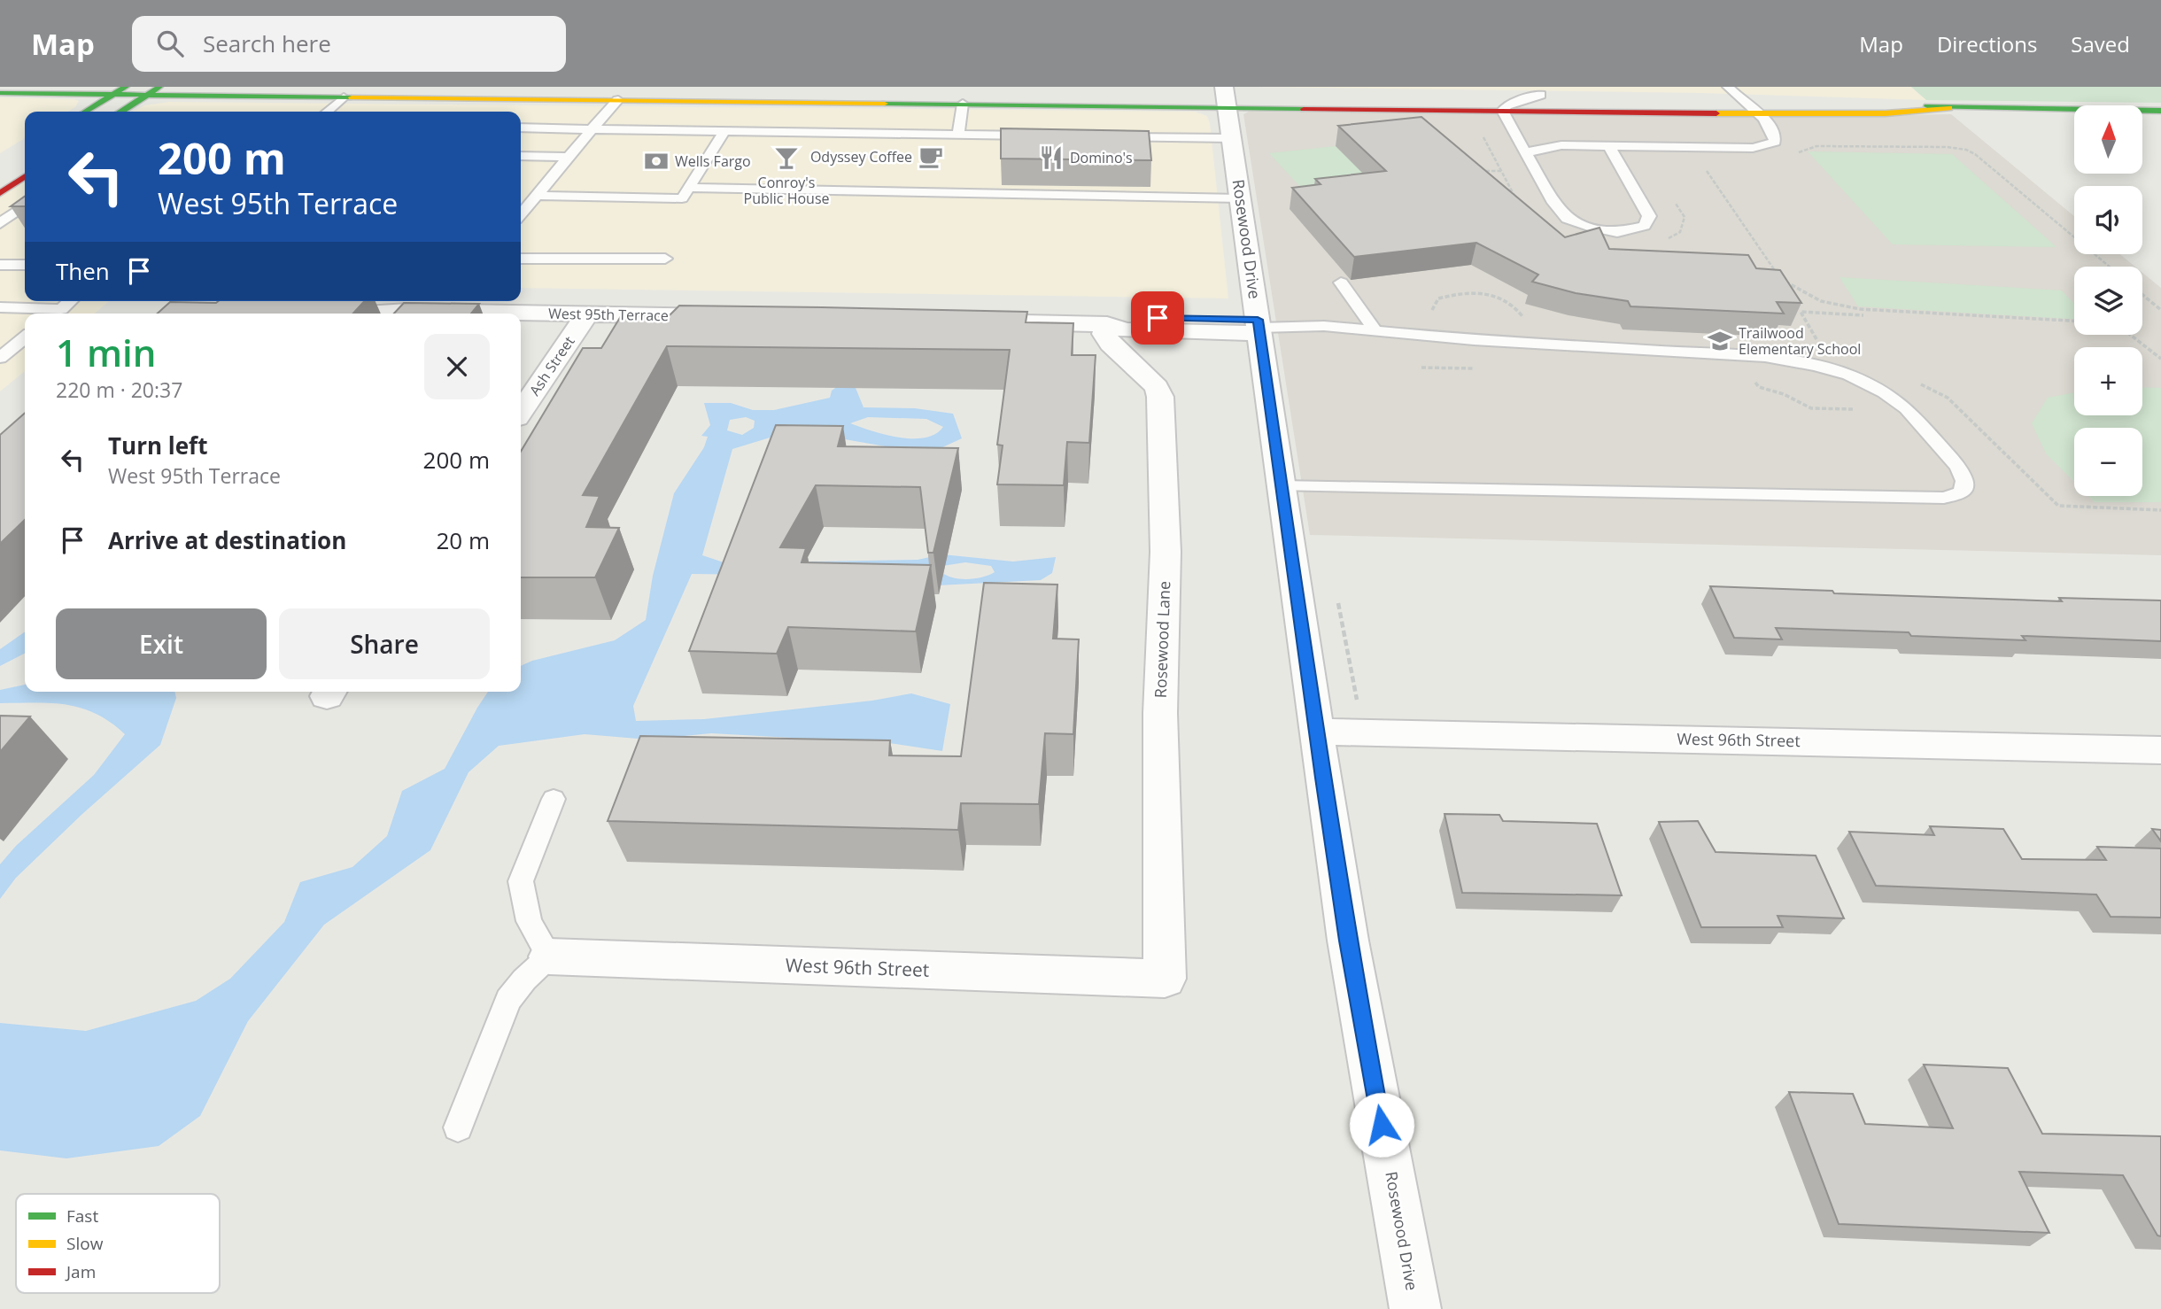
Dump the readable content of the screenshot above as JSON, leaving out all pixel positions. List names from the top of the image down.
{
  "streets": {
    "street": [
      "Rosewood Drive",
      "West 95th Terrace",
      "Ash Street",
      "Rosewood Lane",
      "West 96th Street"
    ]
  },
  "crossings": [
    ["Rosewood Drive", "West 96th Street"],
    ["West 95th Terrace", "Ash Street"],
    ["Rosewood Lane", "West 96th Street"]
  ],
  "places": {
    "cafe": ["Odyssey Coffee"],
    "bar": ["Conroy's Public House"],
    "restaurant": ["Domino's"],
    "bank": ["Wells Fargo"],
    "school or university": ["Trailwood Elementary School"]
  },
  "legend": ["Fast", "Slow", "Jam"],
  "north": "top",
  "page": {
    "header": "Map",
    "search": "Search here",
    "nav": ["Map", "Directions", "Saved"],
    "map_buttons": ["+", "−"],
    "turn": ["200 m", "West 95th Terrace"],
    "then": "Then",
    "heading": ["1 min", "220 m · 20:37"],
    "list": [
      {
        "name": "Turn left",
        "note": "West 95th Terrace",
        "value": "200 m"
      },
      {
        "name": "Arrive at destination",
        "value": "20 m"
      }
    ],
    "buttons": ["Exit", "Share"]
  }
}
